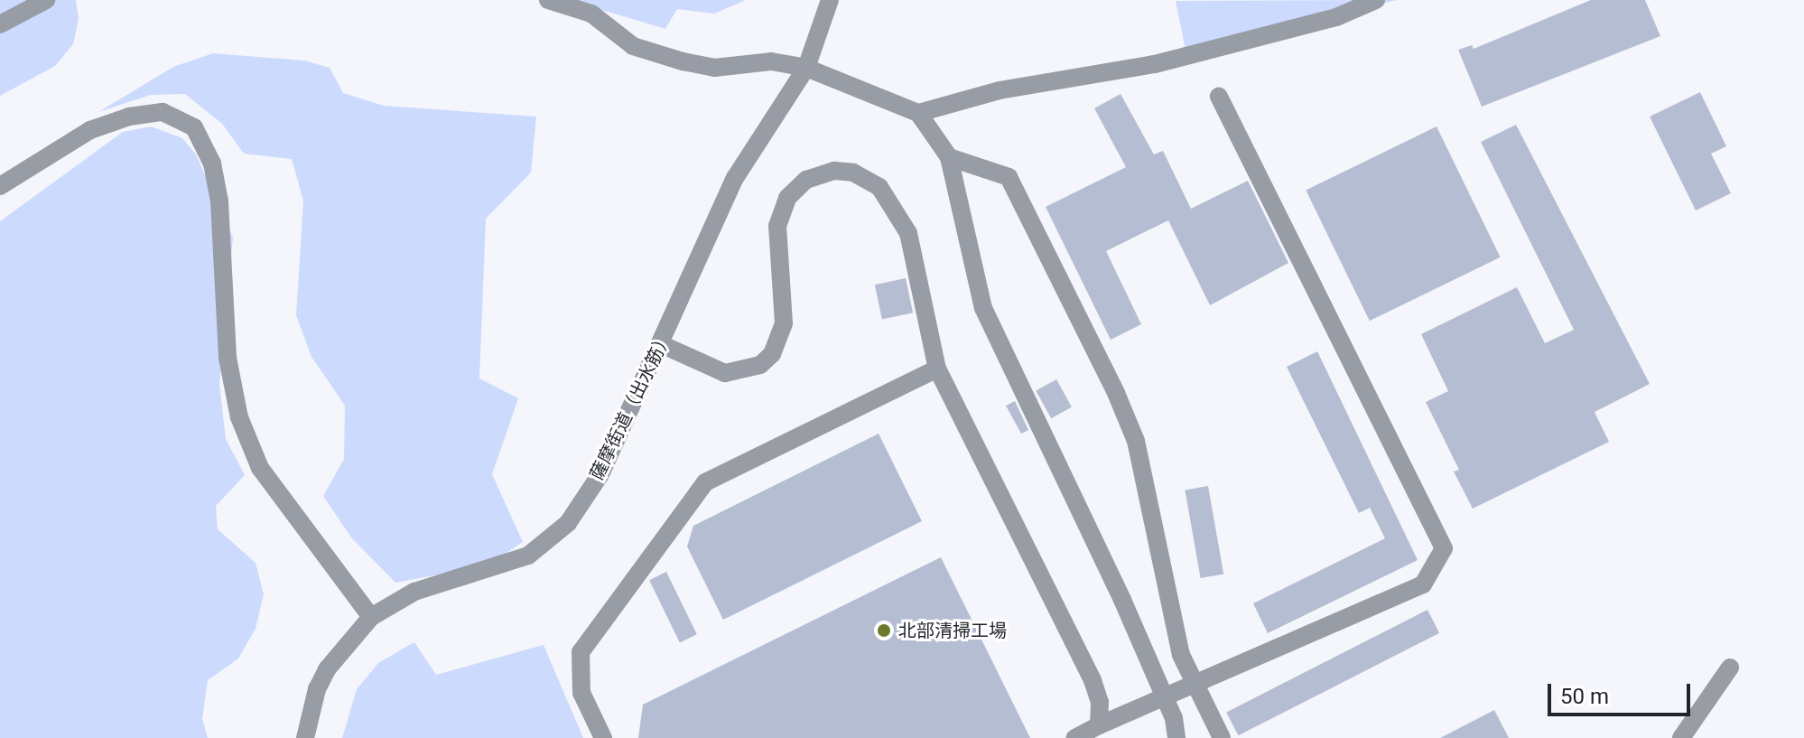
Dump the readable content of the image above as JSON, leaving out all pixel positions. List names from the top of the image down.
{
  "streets": {
    "street": ["薩摩街道（出水筋）"]
  },
  "places": ["北部清掃工場"],
  "scale_bar": "50 m"
}
